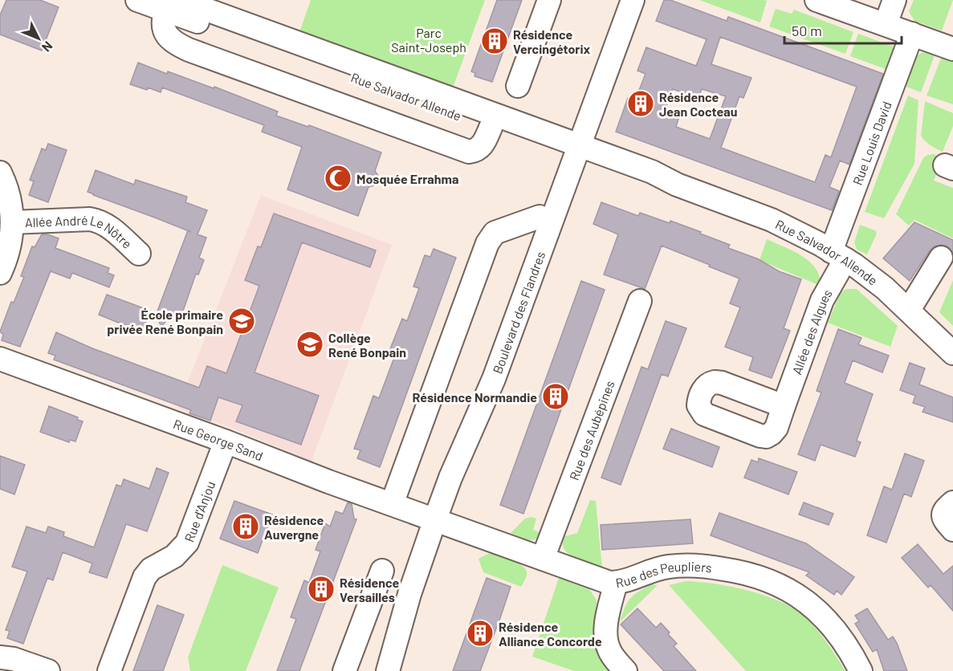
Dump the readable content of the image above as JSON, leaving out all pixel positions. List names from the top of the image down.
{
  "streets": {
    "street": [
      "Rue Salvador Allende",
      "Rue Louis David",
      "Allée André Le Nôtre",
      "Boulevard des Flandres",
      "Allée des Algues",
      "Rue des Aubépines",
      "Rue George Sand",
      "Rue d'Anjou",
      "Rue des Peupliers"
    ]
  },
  "crossings": [
    ["Rue Salvador Allende", "Rue Louis David"],
    ["Rue Salvador Allende", "Boulevard des Flandres"],
    ["Rue Salvador Allende", "Allée des Algues"],
    ["Rue Louis David", "Allée des Algues"],
    ["Boulevard des Flandres", "Rue George Sand"],
    ["Boulevard des Flandres", "Rue des Peupliers"],
    ["Rue des Aubépines", "Rue des Peupliers"],
    ["Rue George Sand", "Rue d'Anjou"],
    ["Rue George Sand", "Rue des Peupliers"]
  ],
  "parks": ["Parc Saint-Joseph"],
  "places": {
    "building": [
      "Résidence Vercingétorix",
      "Résidence Jean Cocteau",
      "Résidence Normandie",
      "Résidence Auvergne",
      "Résidence Versailles",
      "Résidence Alliance Concorde"
    ],
    "mosque": ["Mosquée Errahma"],
    "school or university": ["École primaire privée René Bonpain", "Collège René Bonpain"]
  },
  "scale_bar": "50 m",
  "north": "bottom right"
}
